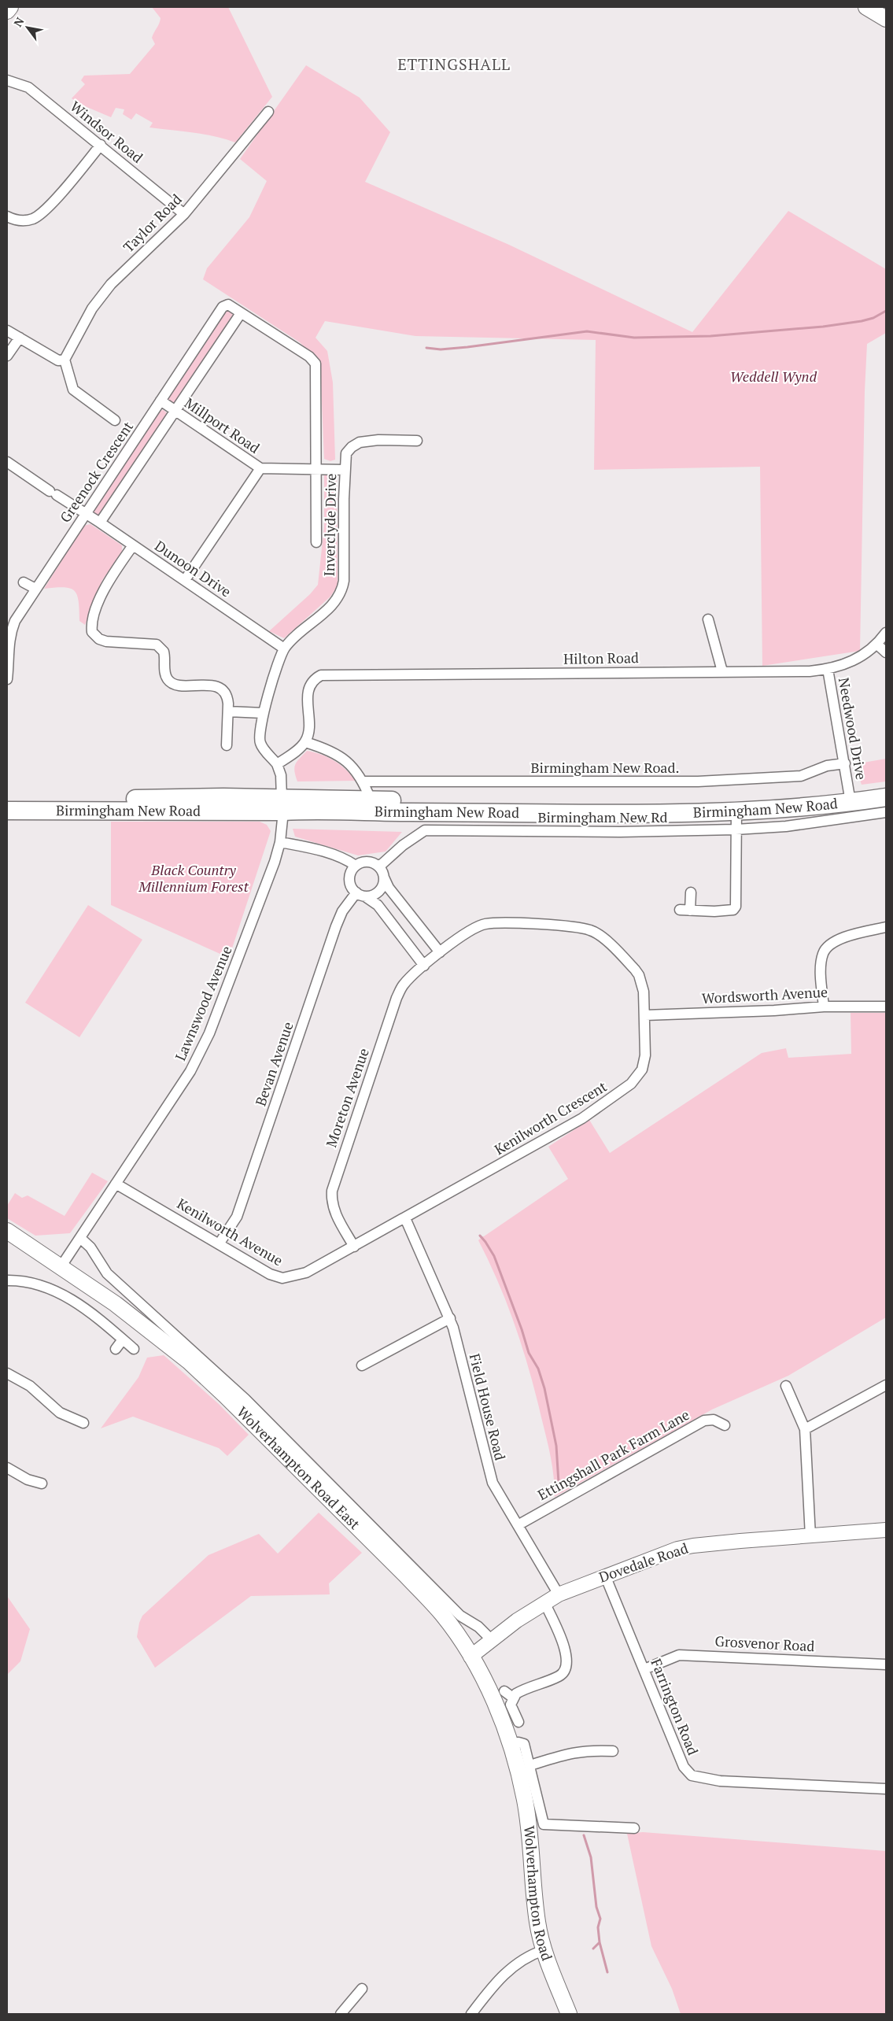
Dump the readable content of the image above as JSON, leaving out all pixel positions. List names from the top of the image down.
{
  "streets": {
    "highway": ["Birmingham New Road"],
    "main road": ["Wolverhampton Road East", "Wolverhampton Road"],
    "street": [
      "Windsor Road",
      "Taylor Road",
      "Millport Road",
      "Greenock Crescent",
      "Inverclyde Drive",
      "Dunoon Drive",
      "Hilton Road",
      "Needwood Drive",
      "Birmingham New Road.",
      "Birmingham New Rd",
      "Wordsworth Avenue",
      "Lawnswood Avenue",
      "Bevan Avenue",
      "Moreton Avenue",
      "Kenilworth Crescent",
      "Kenilworth Avenue",
      "Field House Road",
      "Ettingshall Park Farm Lane",
      "Dovedale Road",
      "Grosvenor Road",
      "Farrington Road"
    ]
  },
  "crossings": [
    ["Windsor Road", "Taylor Road"],
    ["Millport Road", "Greenock Crescent"],
    ["Millport Road", "Inverclyde Drive"],
    ["Greenock Crescent", "Dunoon Drive"],
    ["Inverclyde Drive", "Dunoon Drive"],
    ["Hilton Road", "Needwood Drive"],
    ["Needwood Drive", "Birmingham New Road."],
    ["Needwood Drive", "Birmingham New Road"],
    ["Birmingham New Road", "Lawnswood Avenue"],
    ["Birmingham New Rd", "Bevan Avenue"],
    ["Wordsworth Avenue", "Kenilworth Crescent"],
    ["Lawnswood Avenue", "Kenilworth Avenue"],
    ["Lawnswood Avenue", "Wolverhampton Road East"],
    ["Bevan Avenue", "Kenilworth Avenue"],
    ["Moreton Avenue", "Kenilworth Crescent"],
    ["Moreton Avenue", "Kenilworth Avenue"],
    ["Kenilworth Crescent", "Kenilworth Avenue"],
    ["Kenilworth Crescent", "Field House Road"],
    ["Field House Road", "Ettingshall Park Farm Lane"],
    ["Field House Road", "Dovedale Road"],
    ["Wolverhampton Road East", "Dovedale Road"],
    ["Wolverhampton Road East", "Wolverhampton Road"],
    ["Dovedale Road", "Farrington Road"],
    ["Grosvenor Road", "Farrington Road"]
  ],
  "districts": ["ETTINGSHALL"],
  "parks": ["Weddell Wynd", "Black Country Millennium Forest"],
  "north": "top left"
}
